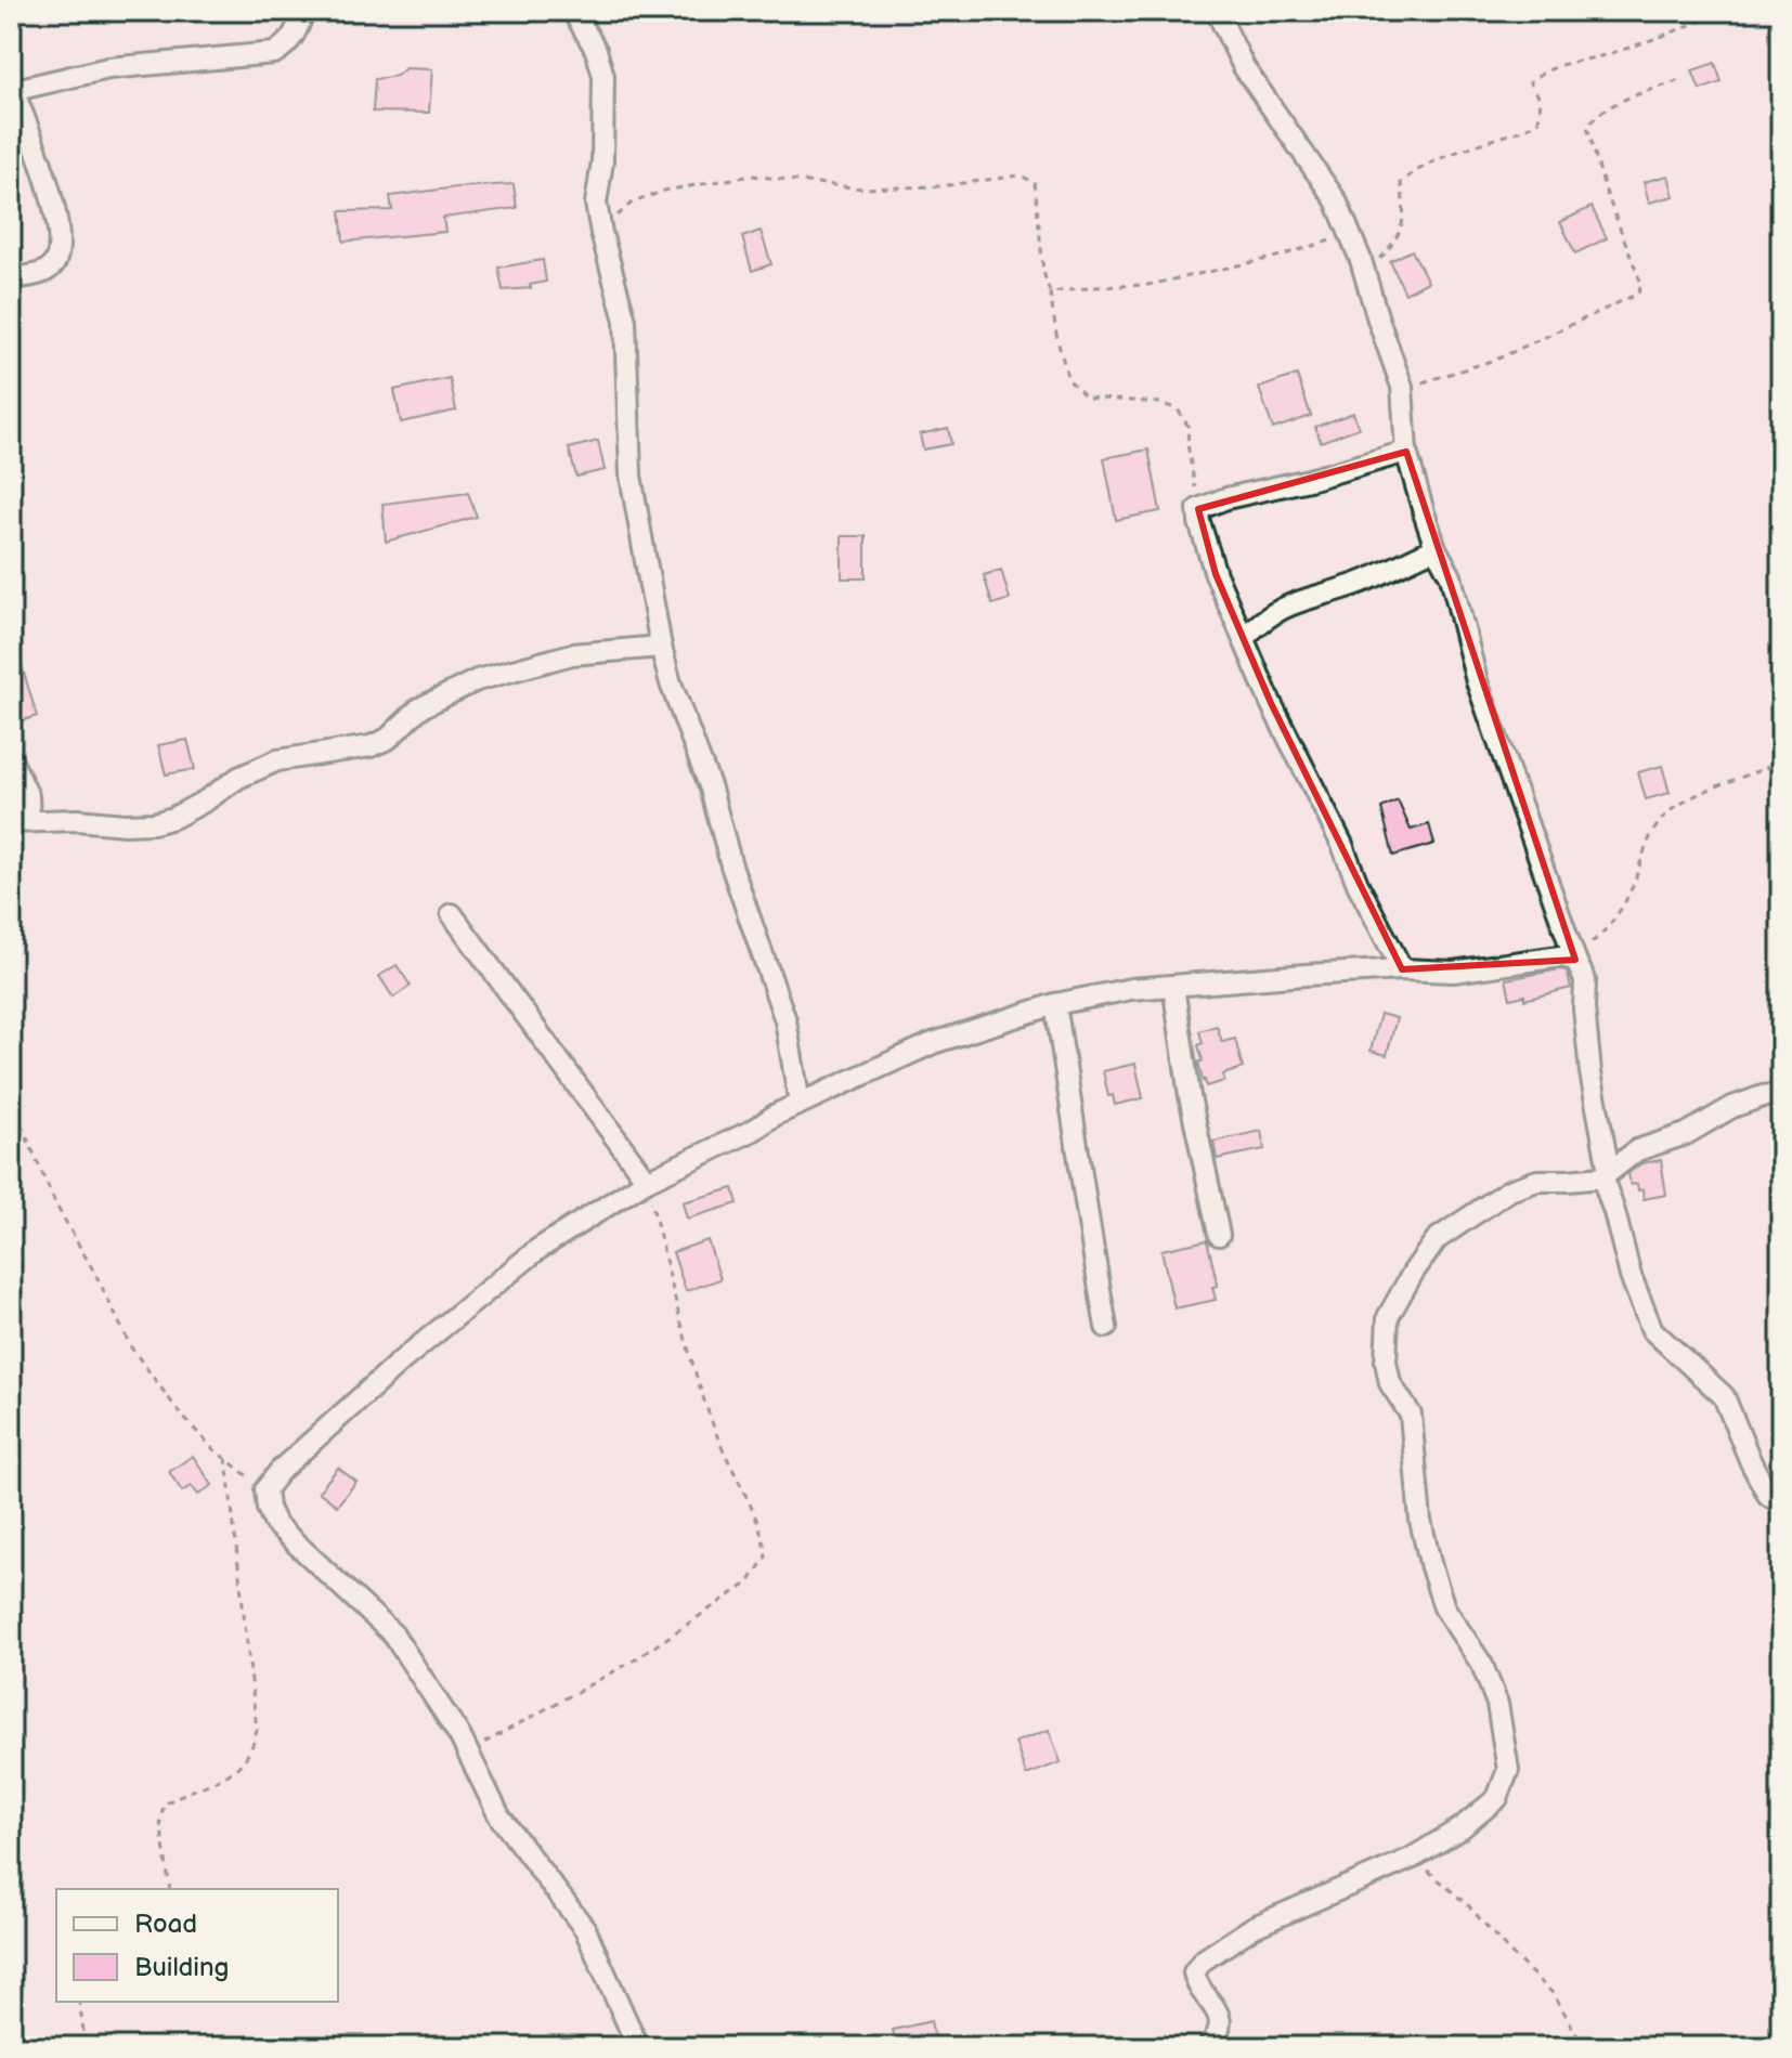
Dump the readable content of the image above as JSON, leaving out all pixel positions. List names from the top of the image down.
{
  "legend": ["Road", "Building"]
}
